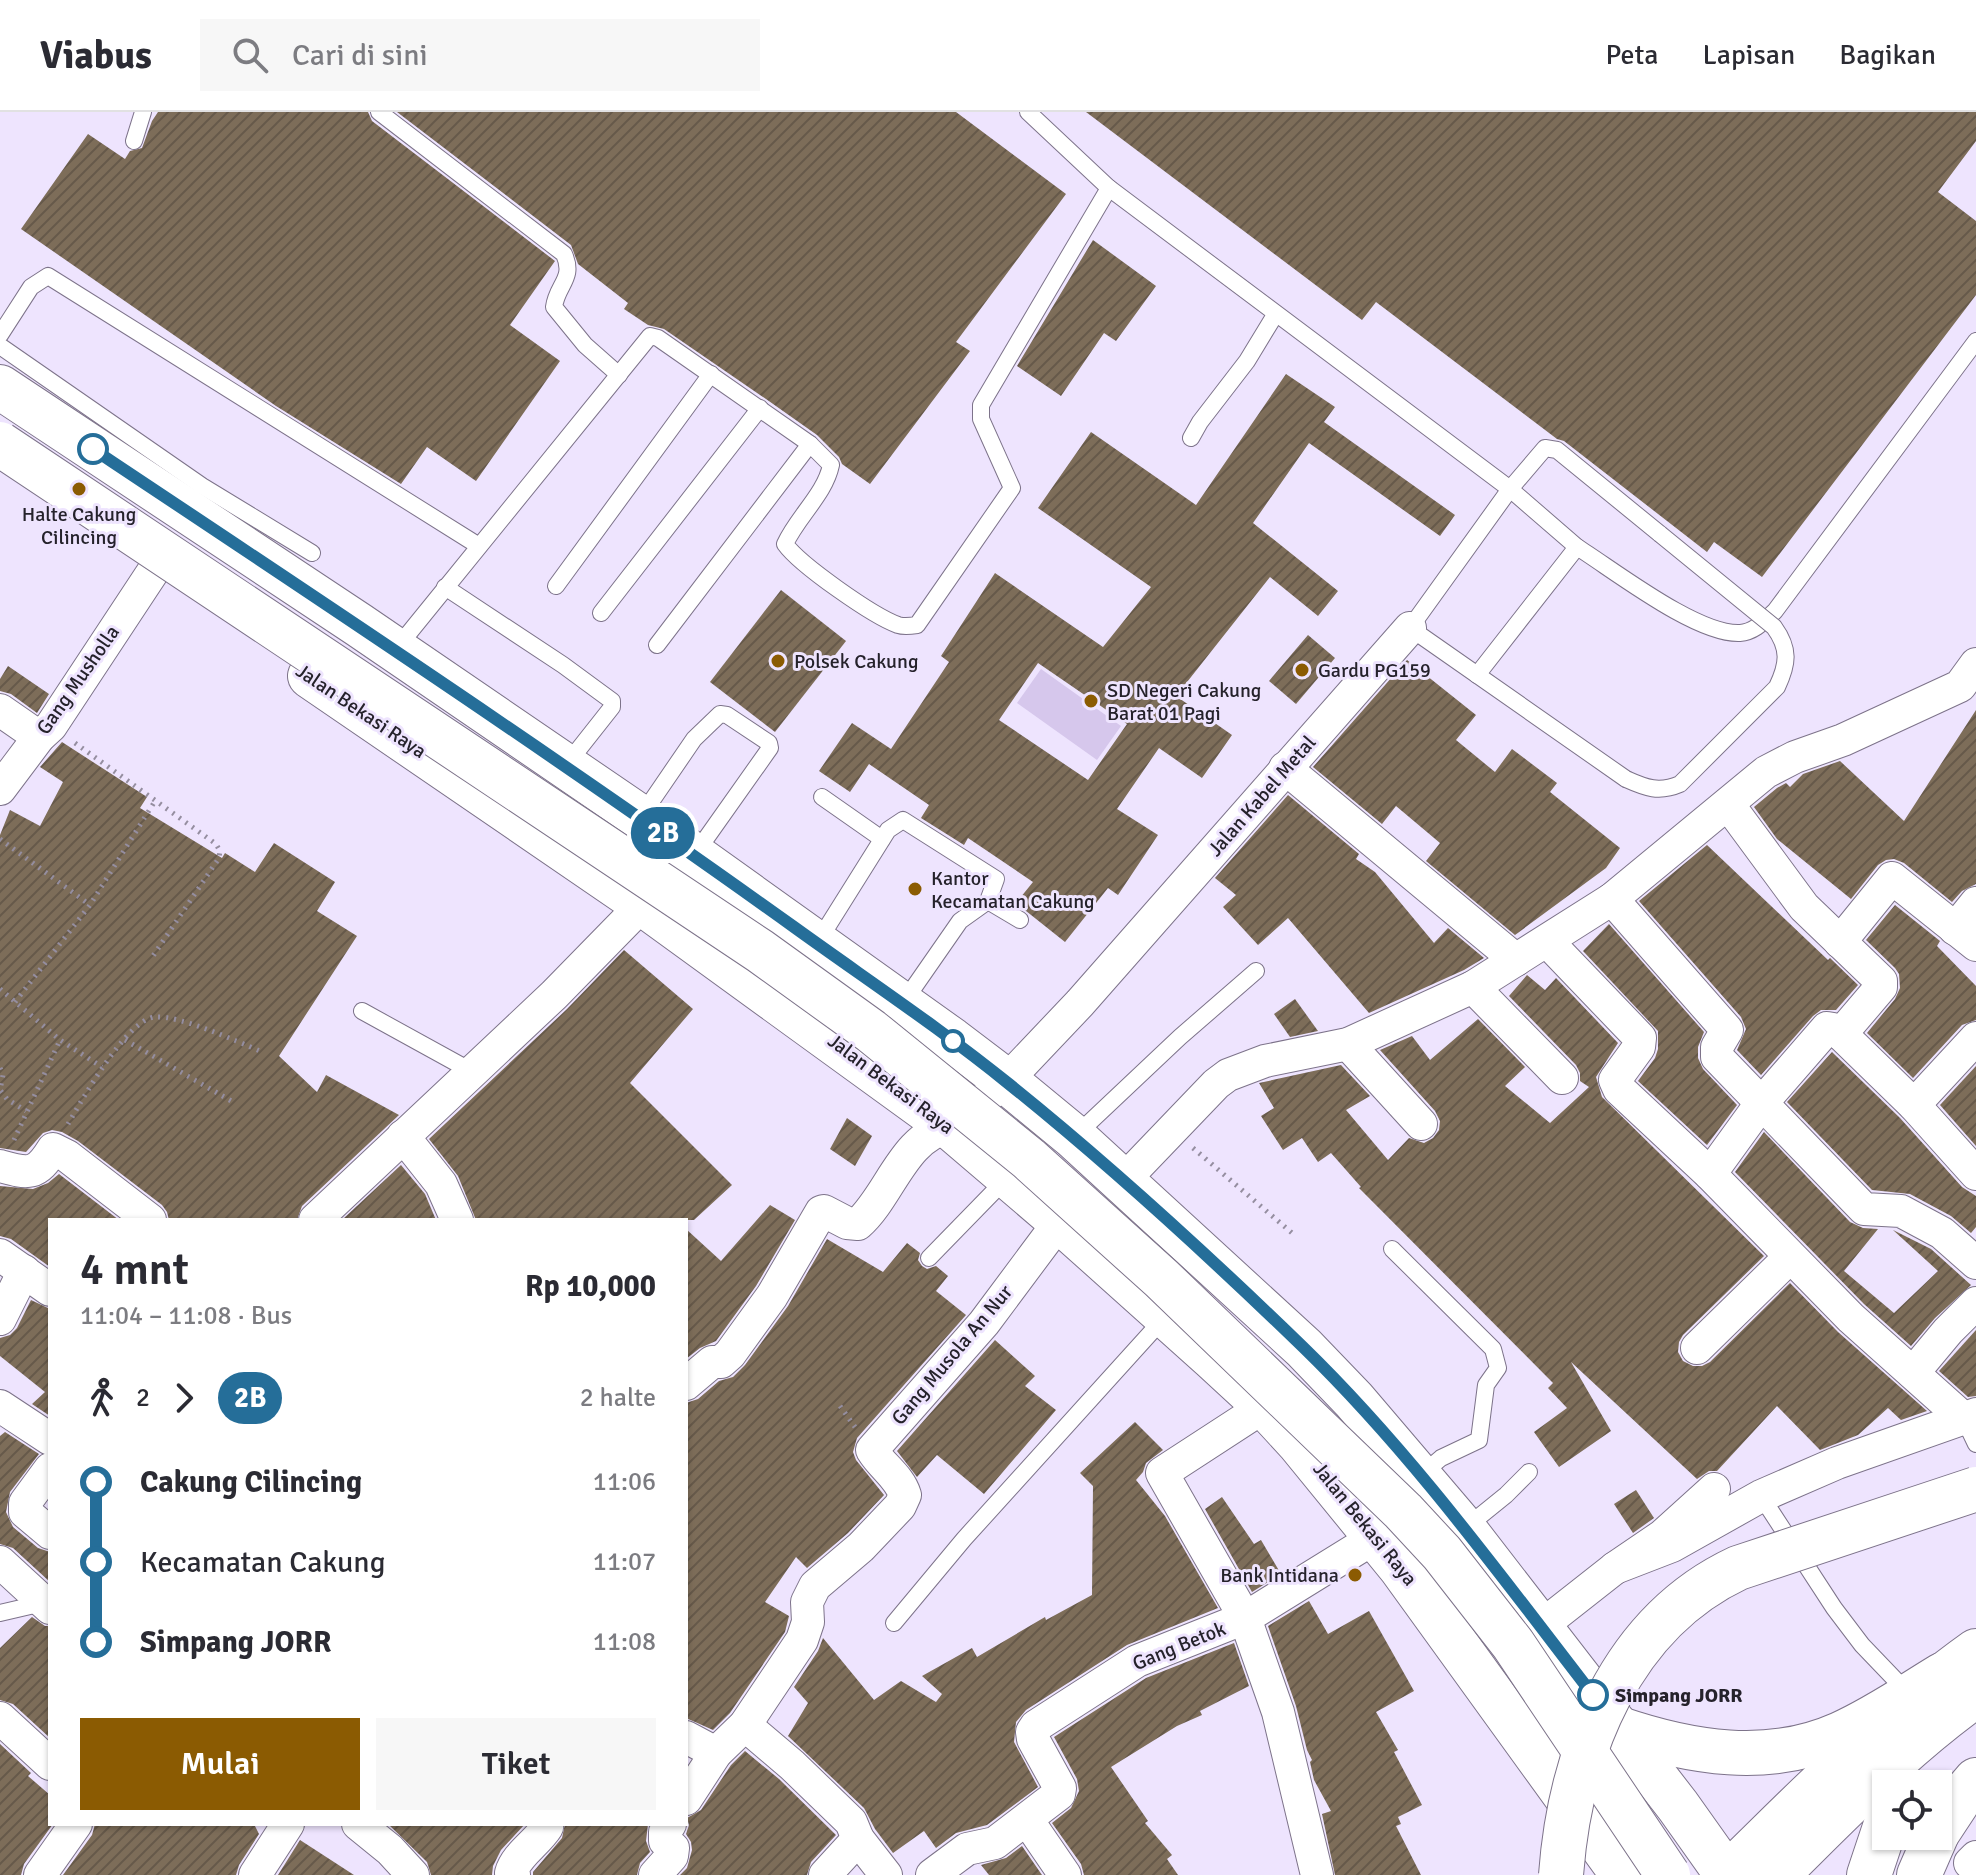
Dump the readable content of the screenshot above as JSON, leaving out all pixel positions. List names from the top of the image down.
{
  "streets": {
    "highway": ["Jalan Bekasi Raya"],
    "street": [
      "Gang Musholla",
      "Jalan Kabel Metal",
      "Gang Musola An Nur",
      "Gang Betok"
    ]
  },
  "crossings": [
    ["Gang Musholla", "Jalan Bekasi Raya"],
    ["Jalan Bekasi Raya", "Jalan Kabel Metal"],
    ["Jalan Bekasi Raya", "Gang Musola An Nur"],
    ["Jalan Bekasi Raya", "Gang Betok"]
  ],
  "places": [
    "Halte Cakung Cilincing",
    "Polsek Cakung",
    "Gardu PG159",
    "SD Negeri Cakung Barat 01 Pagi",
    "Kantor Kecamatan Cakung",
    "Bank Intidana",
    "Simpang JORR"
  ],
  "lines": ["bus line 2B"],
  "page": {
    "header": "Viabus",
    "search": "Cari di sini",
    "nav": ["Peta", "Lapisan", "Bagikan"],
    "on_map": "2B",
    "heading": ["4 mnt", "11:04 – 11:08 · Bus", "Rp 10,000"],
    "legs": ["2", "2B", "2 halte"],
    "list": [
      {
        "name": "Cakung Cilincing",
        "value": "11:06"
      },
      {
        "name": "Kecamatan Cakung",
        "value": "11:07"
      },
      {
        "name": "Simpang JORR",
        "value": "11:08"
      }
    ],
    "buttons": ["Mulai", "Tiket"]
  }
}
